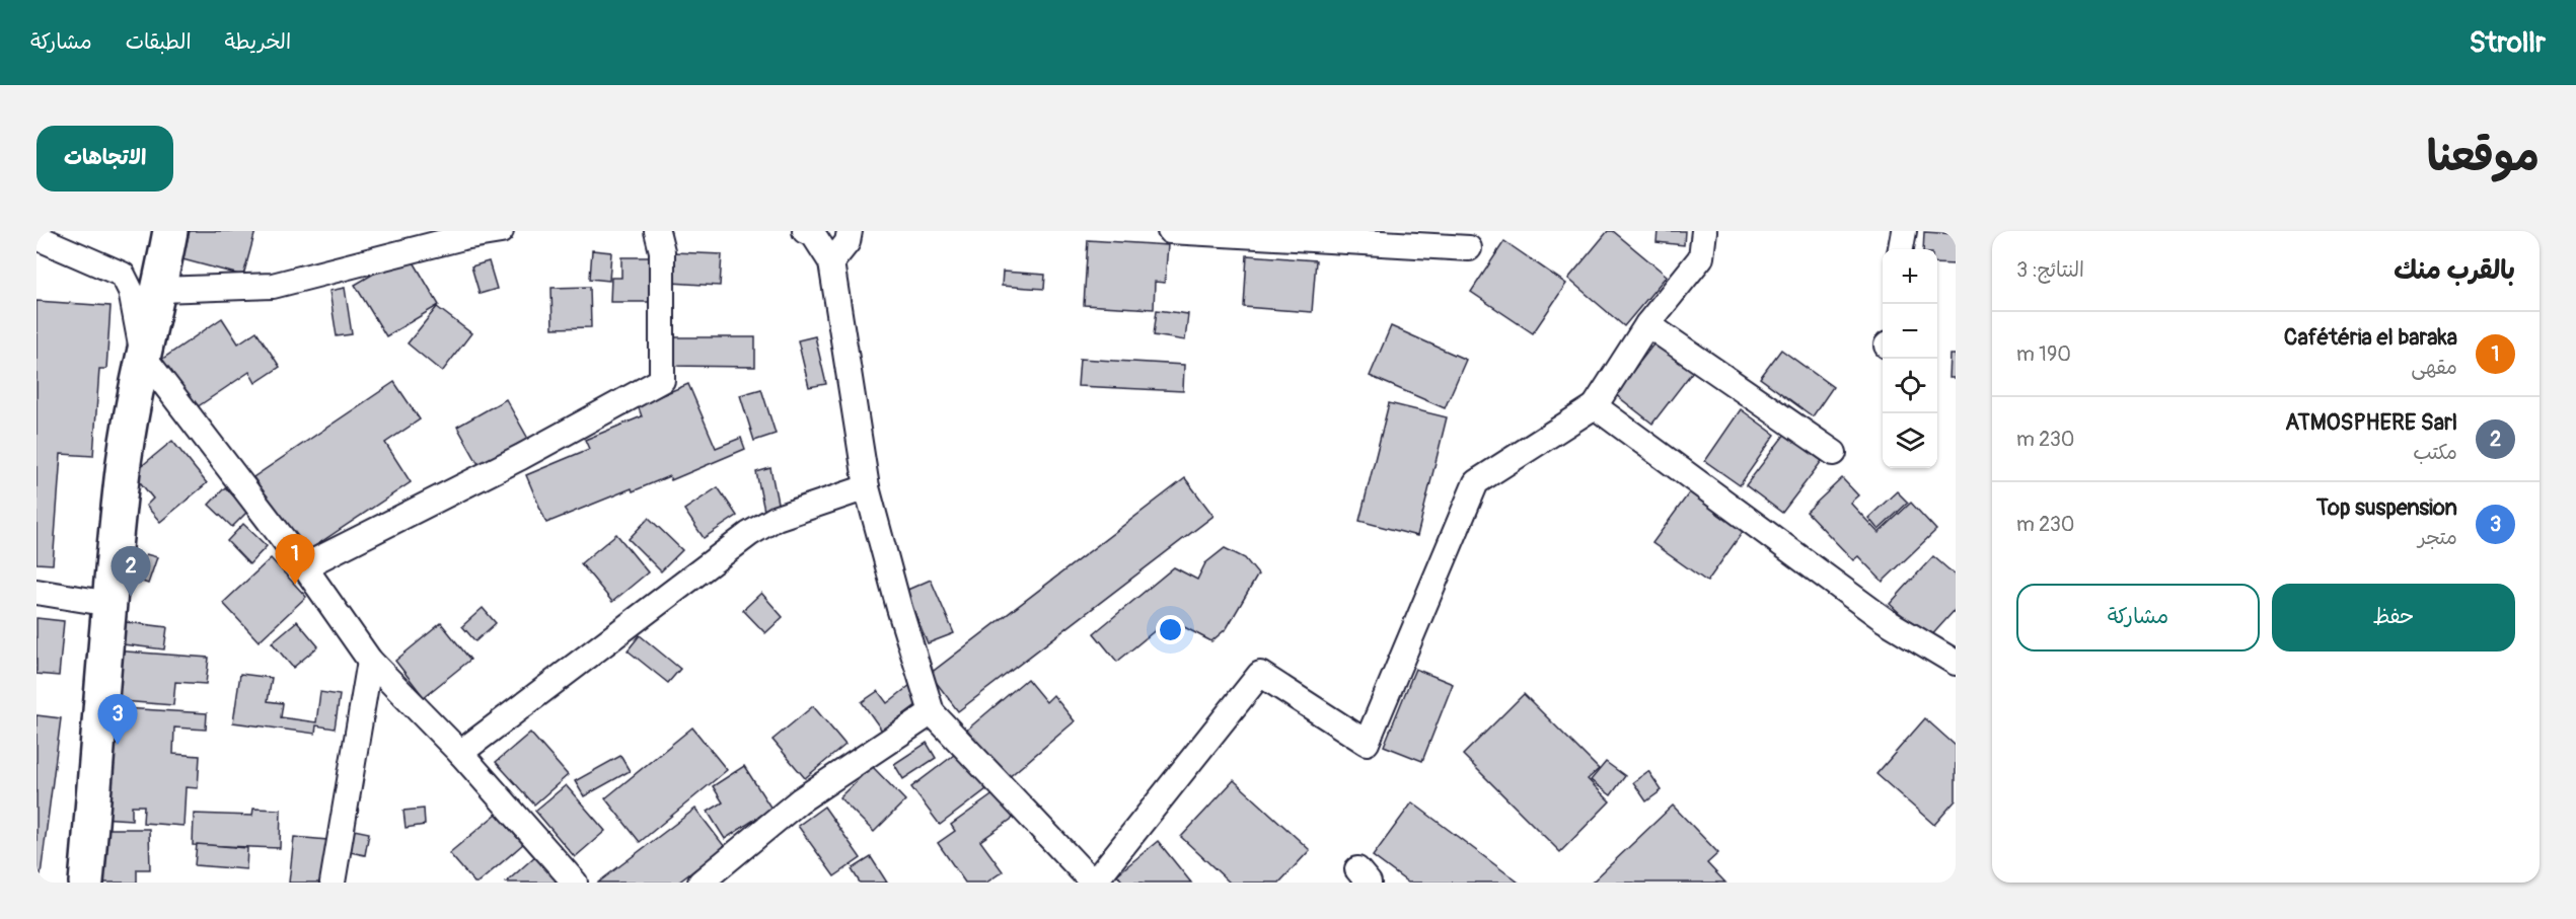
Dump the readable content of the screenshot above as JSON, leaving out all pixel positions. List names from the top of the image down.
{
  "page": {
    "header": "Strollr",
    "nav": ["الخريطة", "الطبقات", "مشاركة"],
    "title": "موقعنا",
    "buttons": [
      "الاتجاهات",
      ["حفظ", "مشاركة"]
    ],
    "heading": ["بالقرب منك", "النتائج: 3"],
    "map_buttons": ["+", "−"],
    "list": [
      {
        "mark": "1",
        "name": "Cafétéria el baraka",
        "note": "مقهى",
        "value": "190 m"
      },
      {
        "mark": "2",
        "name": "ATMOSPHERE Sarl",
        "note": "مكتب",
        "value": "230 m"
      },
      {
        "mark": "3",
        "name": "Top suspension",
        "note": "متجر",
        "value": "230 m"
      }
    ],
    "pins": ["1", "2", "3"]
  }
}
